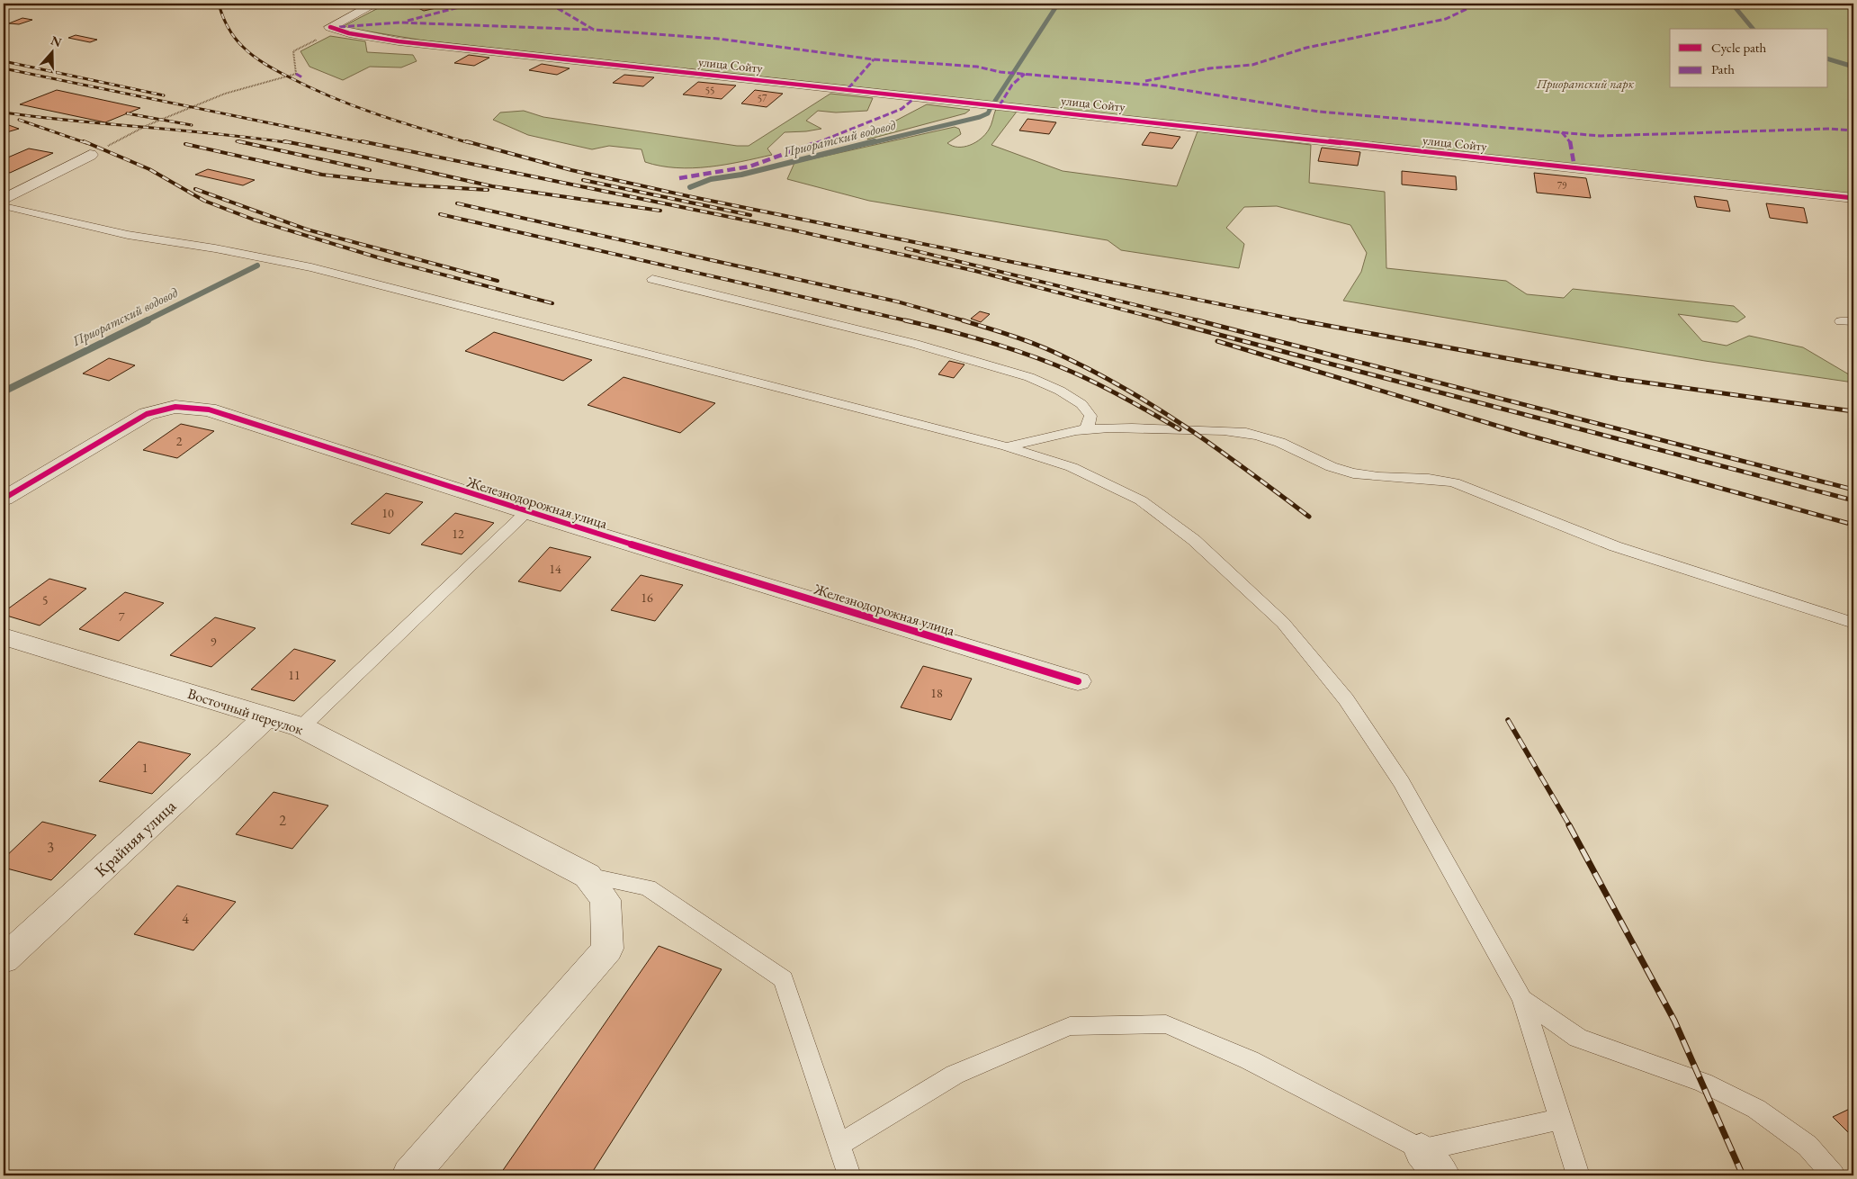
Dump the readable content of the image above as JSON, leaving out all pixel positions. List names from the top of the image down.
{
  "streets": {
    "street": [
      "улица Сойту",
      "Железнодорожная улица",
      "Восточный переулок",
      "Крайняя улица"
    ]
  },
  "crossings": [
    ["Восточный переулок", "Крайняя улица"]
  ],
  "water": ["Приоратский водовод"],
  "parks": ["Приоратский парк"],
  "house_numbers": [
    "55",
    "57",
    "79",
    "2",
    "10",
    "12",
    "14",
    "16",
    "5",
    "7",
    "9",
    "11",
    "18",
    "1",
    "2",
    "3",
    "4"
  ],
  "legend": ["Cycle path", "Path"],
  "north": "top"
}
